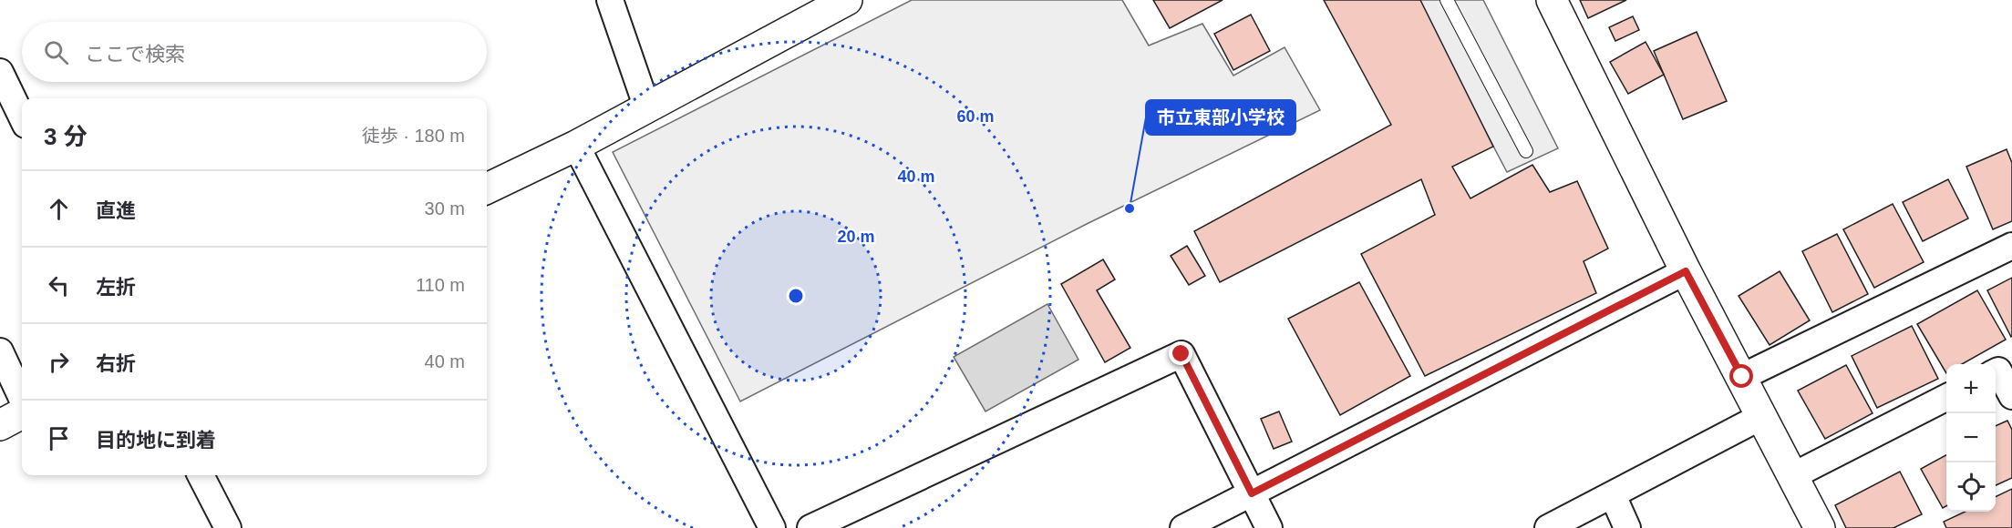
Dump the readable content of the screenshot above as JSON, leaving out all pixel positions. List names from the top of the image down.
{
  "places": ["市立東部小学校"],
  "page": {
    "search": "ここで検索",
    "heading": ["3 分", "徒歩 · 180 m"],
    "list": [
      ["直進", "30 m"],
      ["左折", "110 m"],
      ["右折", "40 m"],
      "目的地に到着"
    ],
    "map_buttons": ["+", "−"]
  },
  "rings": ["60 m", "40 m", "20 m"]
}
